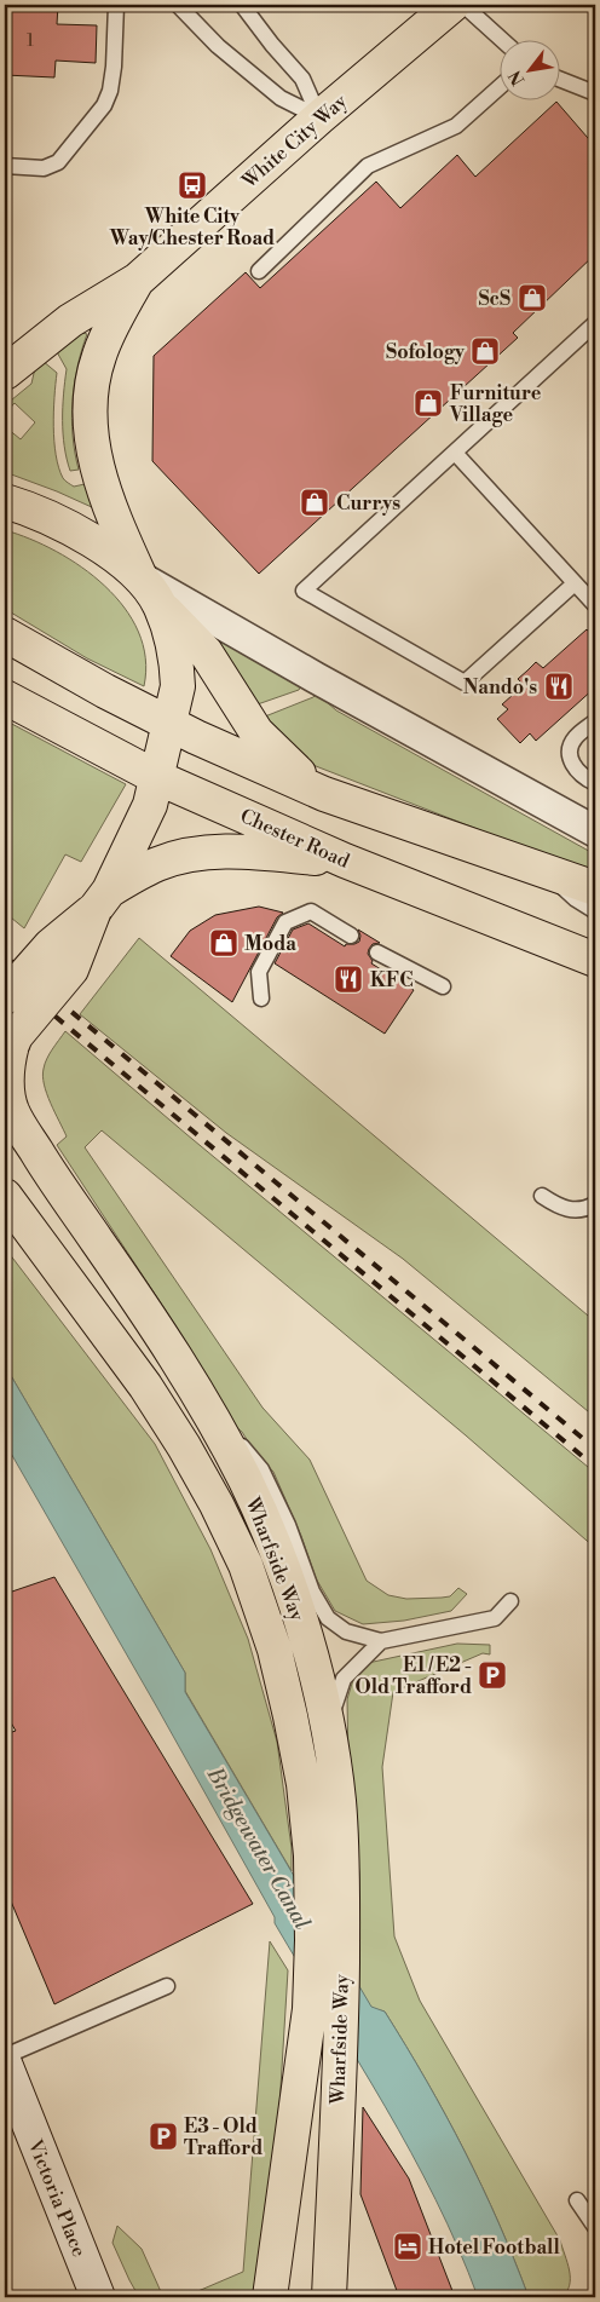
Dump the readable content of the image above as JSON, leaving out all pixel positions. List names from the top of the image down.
{
  "streets": {
    "main road": ["White City Way", "Chester Road", "Wharfside Way"],
    "street": ["Victoria Place"]
  },
  "crossings": [
    ["White City Way", "Wharfside Way"],
    ["Chester Road", "Wharfside Way"]
  ],
  "water": ["Bridgewater Canal"],
  "places": {
    "bus stop": ["White City Way/Chester Road"],
    "shop": [
      "ScS",
      "Sofology",
      "Furniture Village",
      "Currys",
      "Moda"
    ],
    "restaurant": ["Nando's", "KFC"],
    "parking": ["E1 / E2 - Old Trafford", "E3 - Old Trafford"],
    "hotel": ["Hotel Football"]
  },
  "house_numbers": ["1"],
  "north": "bottom left"
}
